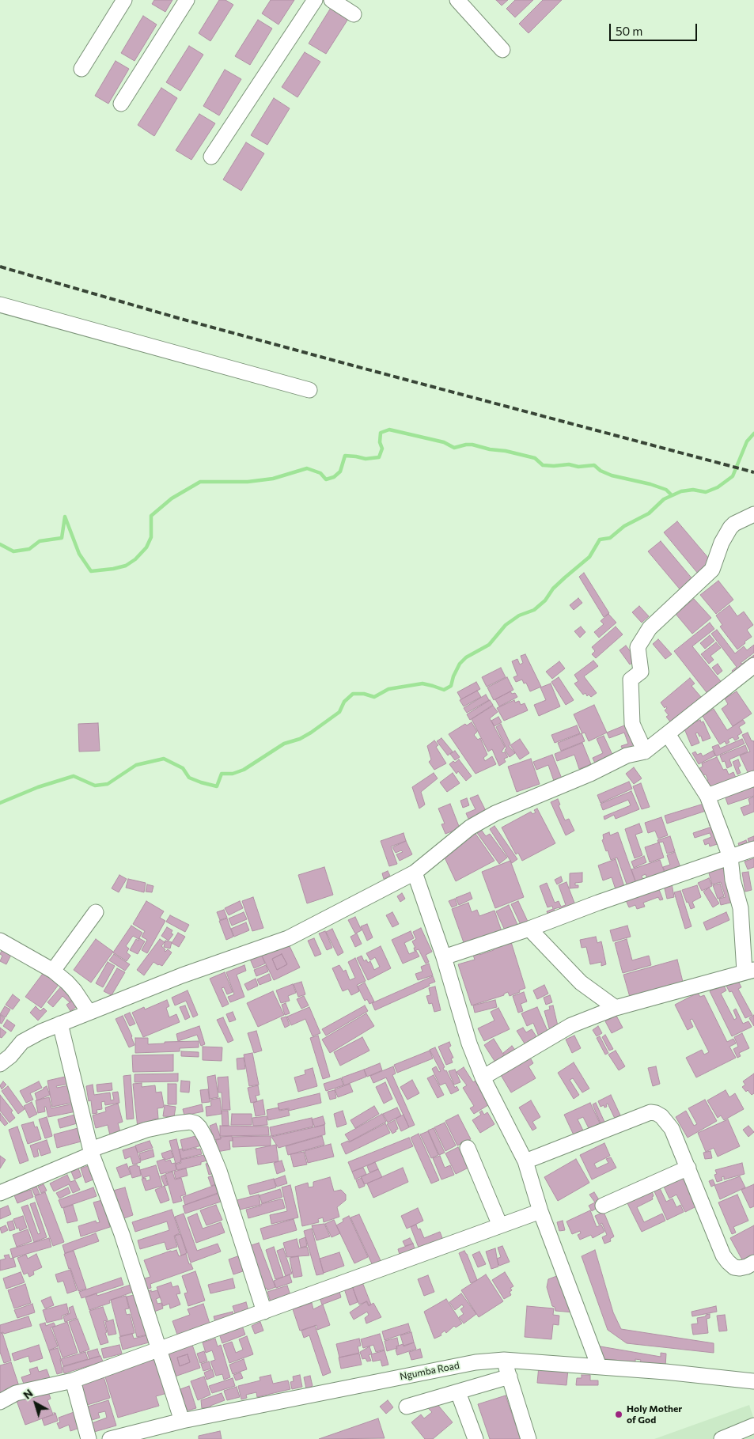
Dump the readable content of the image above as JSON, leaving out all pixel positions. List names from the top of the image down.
{
  "streets": {
    "street": ["Ngumba Road"]
  },
  "places": ["Holy Mother of God"],
  "scale_bar": "50 m",
  "north": "top left"
}
